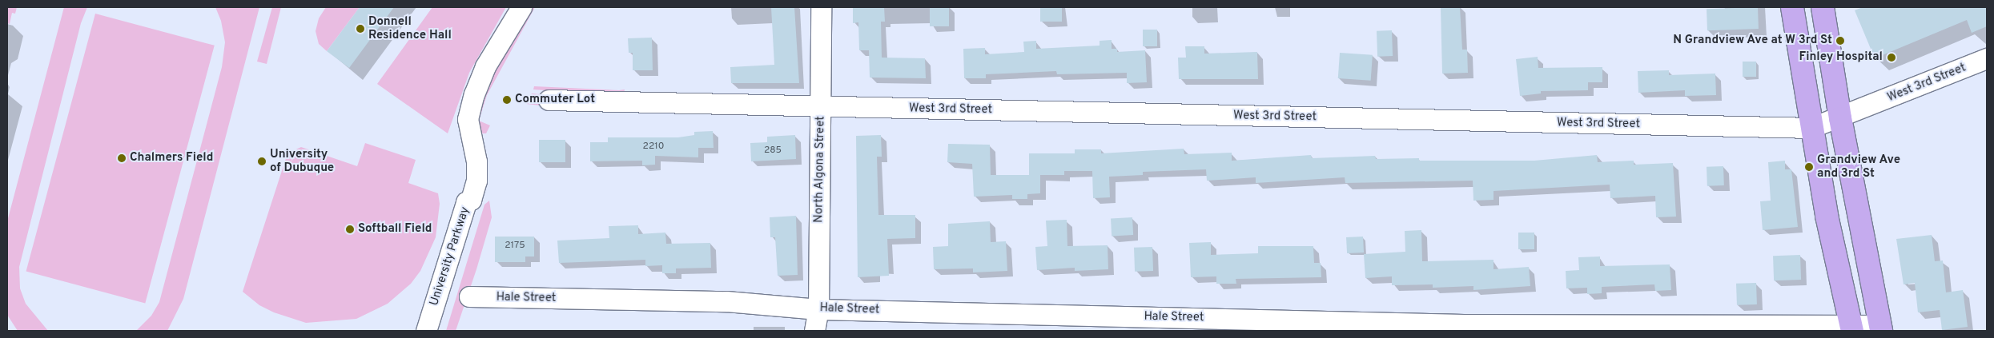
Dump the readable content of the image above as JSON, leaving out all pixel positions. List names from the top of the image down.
{
  "streets": {
    "street": [
      "West 3rd Street",
      "North Algona Street",
      "University Parkway",
      "Hale Street"
    ]
  },
  "crossings": [
    ["West 3rd Street", "North Algona Street"],
    ["North Algona Street", "Hale Street"]
  ],
  "places": [
    "Donnell Residence Hall",
    "N Grandview Ave at W 3rd St",
    "Finley Hospital",
    "Commuter Lot",
    "Chalmers Field",
    "University of Dubuque",
    "Grandview Ave and 3rd St",
    "Softball Field"
  ],
  "house_numbers": ["2210", "285", "2175"]
}
